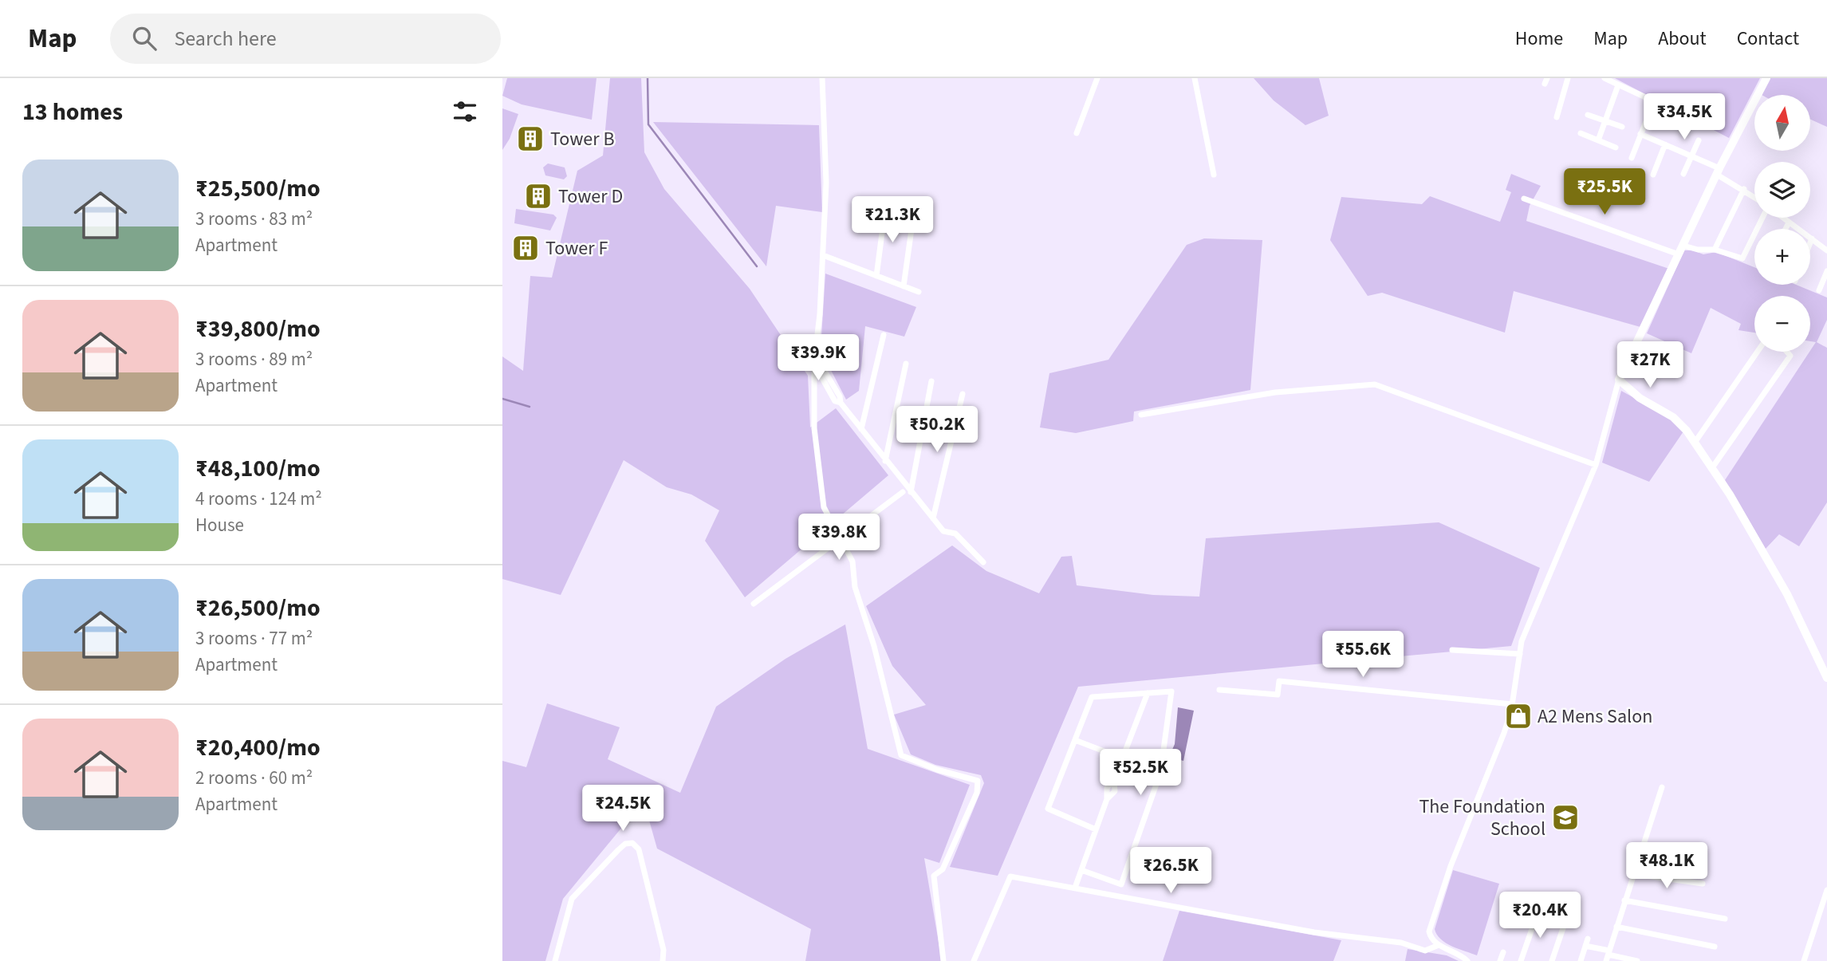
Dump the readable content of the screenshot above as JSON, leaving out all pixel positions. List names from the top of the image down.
{
  "places": {
    "building": ["Tower B", "Tower D", "Tower F"],
    "shop": ["A2 Mens Salon"],
    "school or university": ["The Foundation School"]
  },
  "north": "top",
  "page": {
    "header": "Map",
    "search": "Search here",
    "nav": [
      "Home",
      "Map",
      "About",
      "Contact"
    ],
    "heading": "13 homes",
    "price": [
      "₹34.5K",
      "₹25.5K",
      "₹21.3K",
      "₹39.9K",
      "₹27K",
      "₹50.2K",
      "₹39.8K",
      "₹55.6K",
      "₹52.5K",
      "₹24.5K",
      "₹48.1K",
      "₹26.5K",
      "₹20.4K"
    ],
    "map_buttons": ["+", "−"],
    "list": [
      {
        "name": "₹25,500/mo",
        "note": "3 rooms · 83 m² · Apartment"
      },
      {
        "name": "₹39,800/mo",
        "note": "3 rooms · 89 m² · Apartment"
      },
      {
        "name": "₹48,100/mo",
        "note": "4 rooms · 124 m² · House"
      },
      {
        "name": "₹26,500/mo",
        "note": "3 rooms · 77 m² · Apartment"
      },
      {
        "name": "₹20,400/mo",
        "note": "2 rooms · 60 m² · Apartment"
      }
    ]
  }
}
